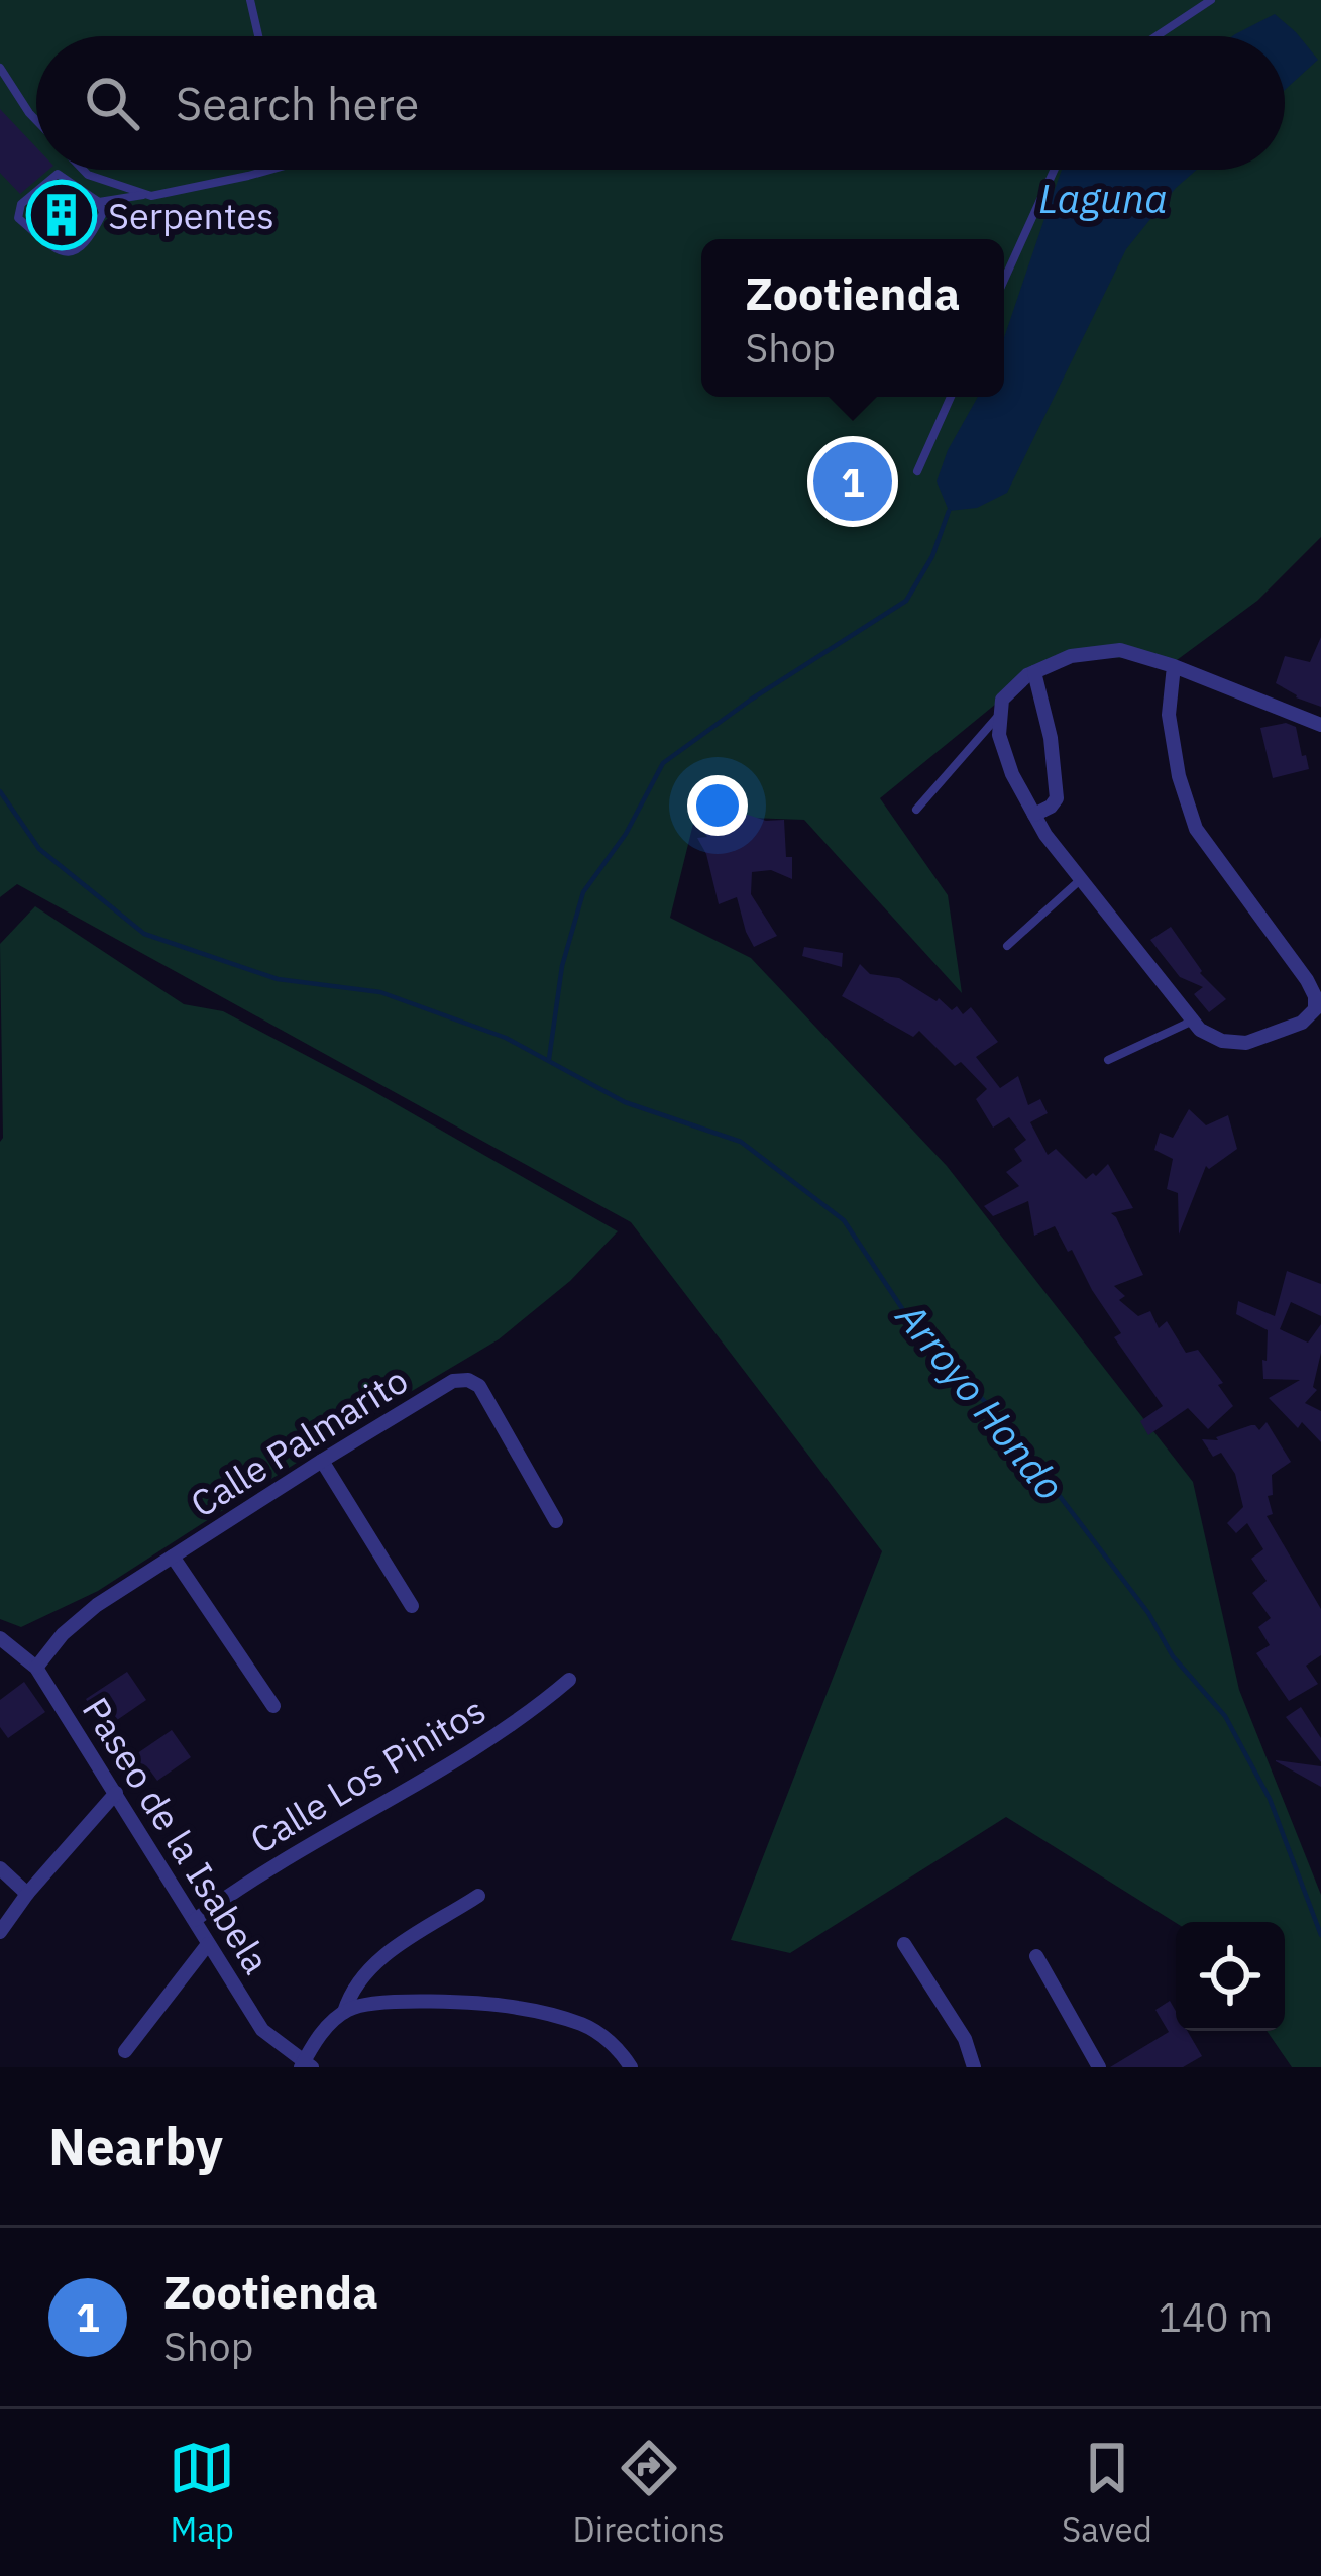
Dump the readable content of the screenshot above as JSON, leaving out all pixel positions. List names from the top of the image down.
{
  "streets": {
    "street": ["Calle Palmarito", "Calle Los Pinitos", "Paseo de la Isabela"]
  },
  "crossings": [
    ["Calle Palmarito", "Paseo de la Isabela"],
    ["Calle Los Pinitos", "Paseo de la Isabela"]
  ],
  "water": ["Laguna", "Arroyo Hondo"],
  "places": {
    "building": ["Serpentes"]
  },
  "page": {
    "search": "Search here",
    "popup": ["Zootienda", "Shop"],
    "pins": "1",
    "heading": "Nearby",
    "list": [
      {
        "mark": "1",
        "name": "Zootienda",
        "note": "Shop",
        "value": "140 m"
      }
    ],
    "nav": ["Map", "Directions", "Saved"]
  }
}
